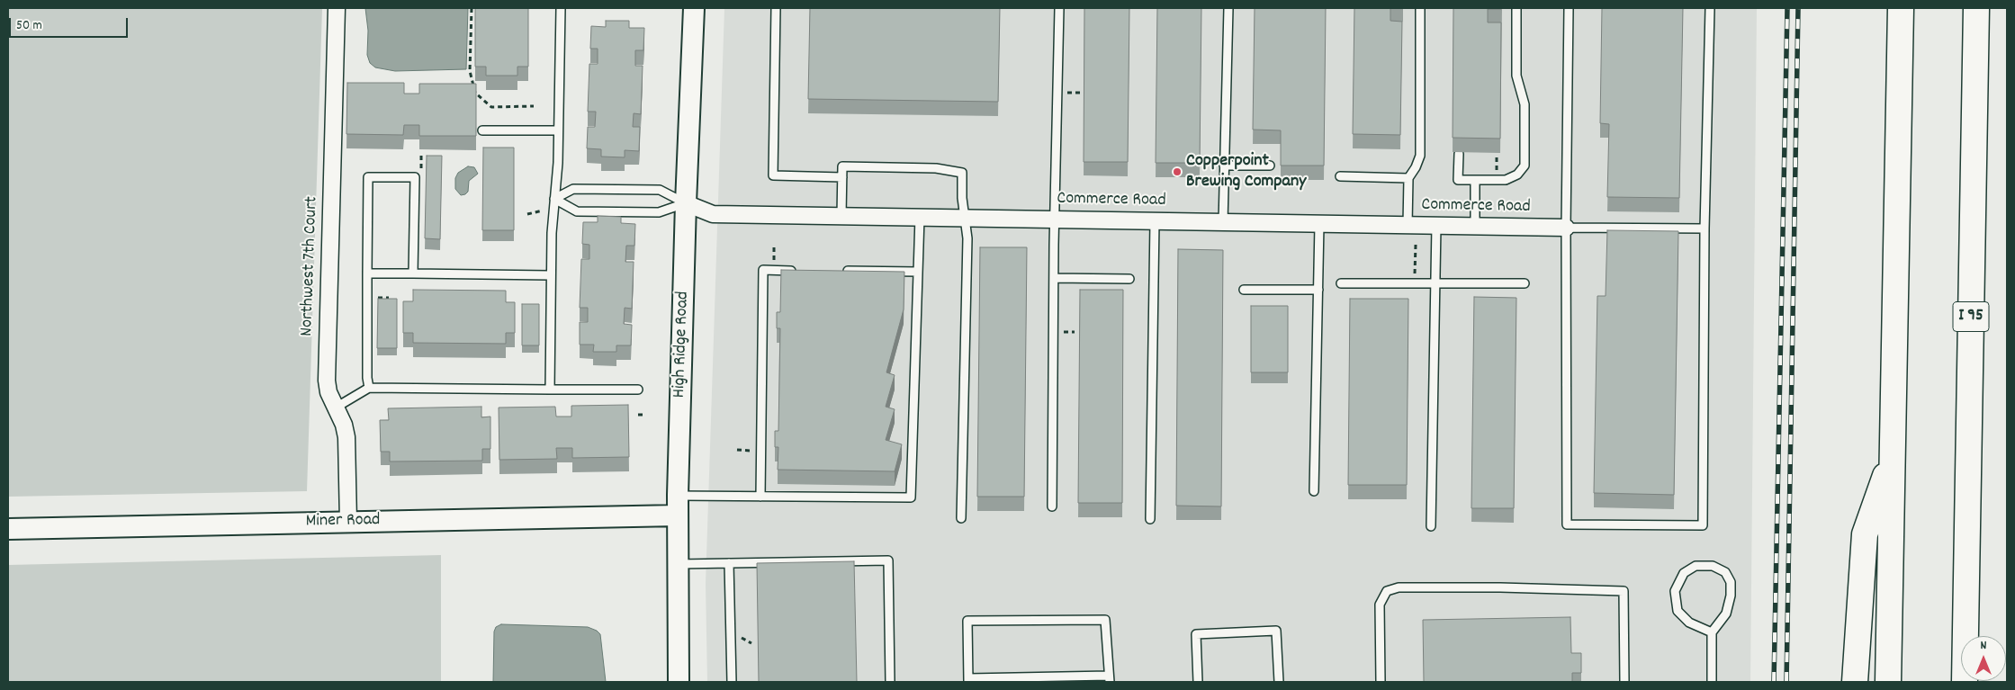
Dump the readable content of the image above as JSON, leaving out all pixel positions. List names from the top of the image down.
{
  "streets": {
    "highway": ["I 95"],
    "street": [
      "Commerce Road",
      "Northwest 7th Court",
      "High Ridge Road",
      "Miner Road"
    ]
  },
  "crossings": [
    ["Commerce Road", "High Ridge Road"],
    ["Northwest 7th Court", "Miner Road"],
    ["High Ridge Road", "Miner Road"]
  ],
  "places": ["Copperpoint Brewing Company"],
  "scale_bar": "50 m",
  "north": "top"
}
